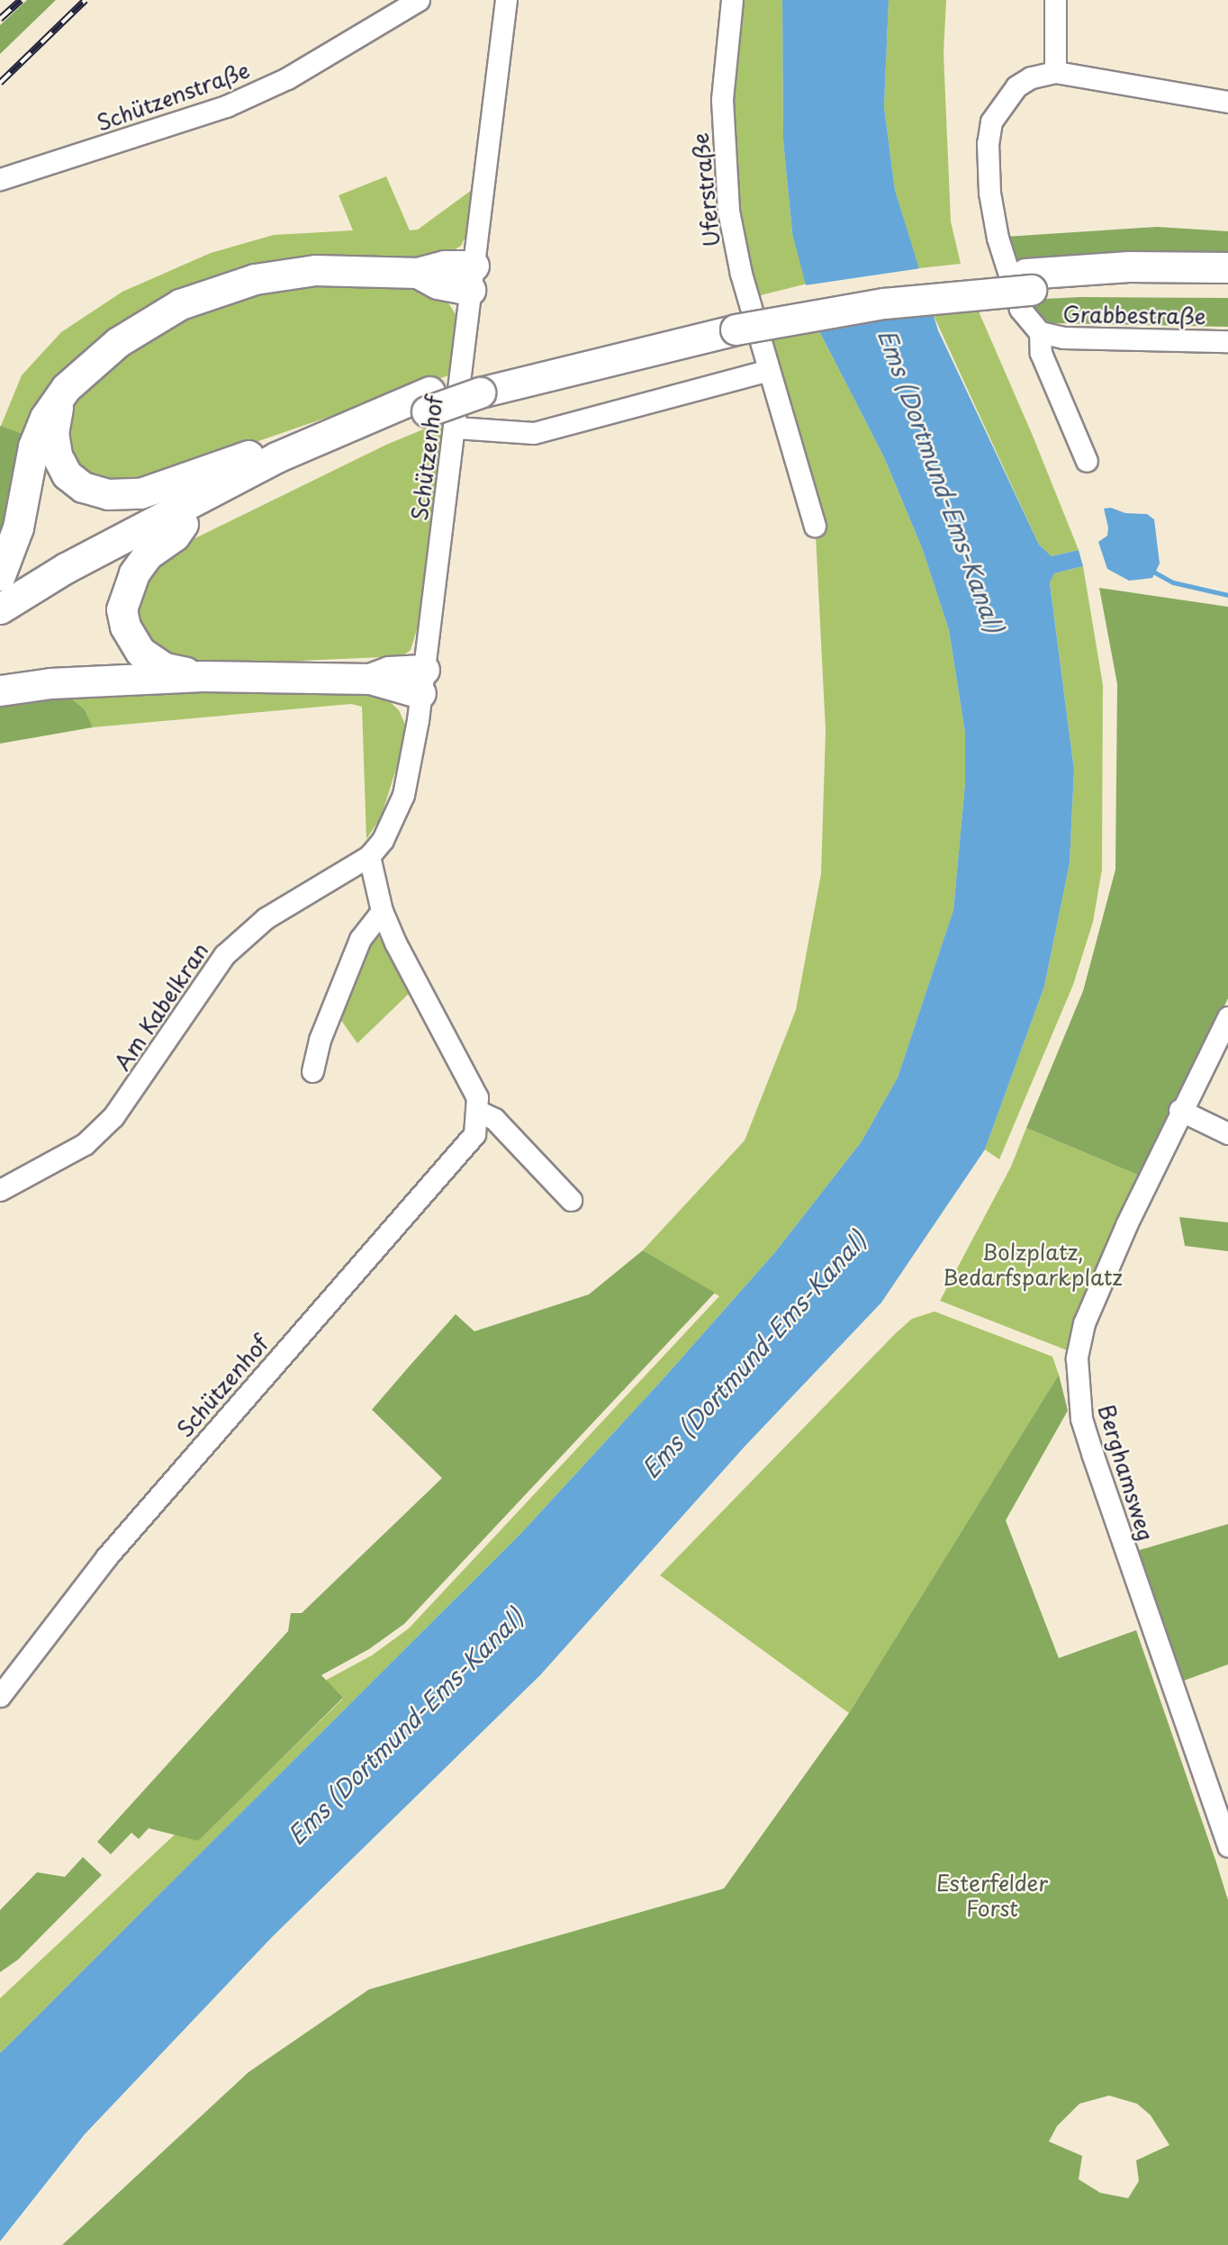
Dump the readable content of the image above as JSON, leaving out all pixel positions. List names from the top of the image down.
{
  "streets": {
    "street": [
      "Schützenstraße",
      "Uferstraße",
      "Grabbestraße",
      "Schützenhof",
      "Am Kabelkran",
      "Berghamsweg"
    ]
  },
  "crossings": [
    ["Schützenhof", "Am Kabelkran"]
  ],
  "water": ["Ems (Dortmund-Ems-Kanal)"],
  "parks": ["Bolzplatz, Bedarfsparkplatz", "Esterfelder Forst"]
}
